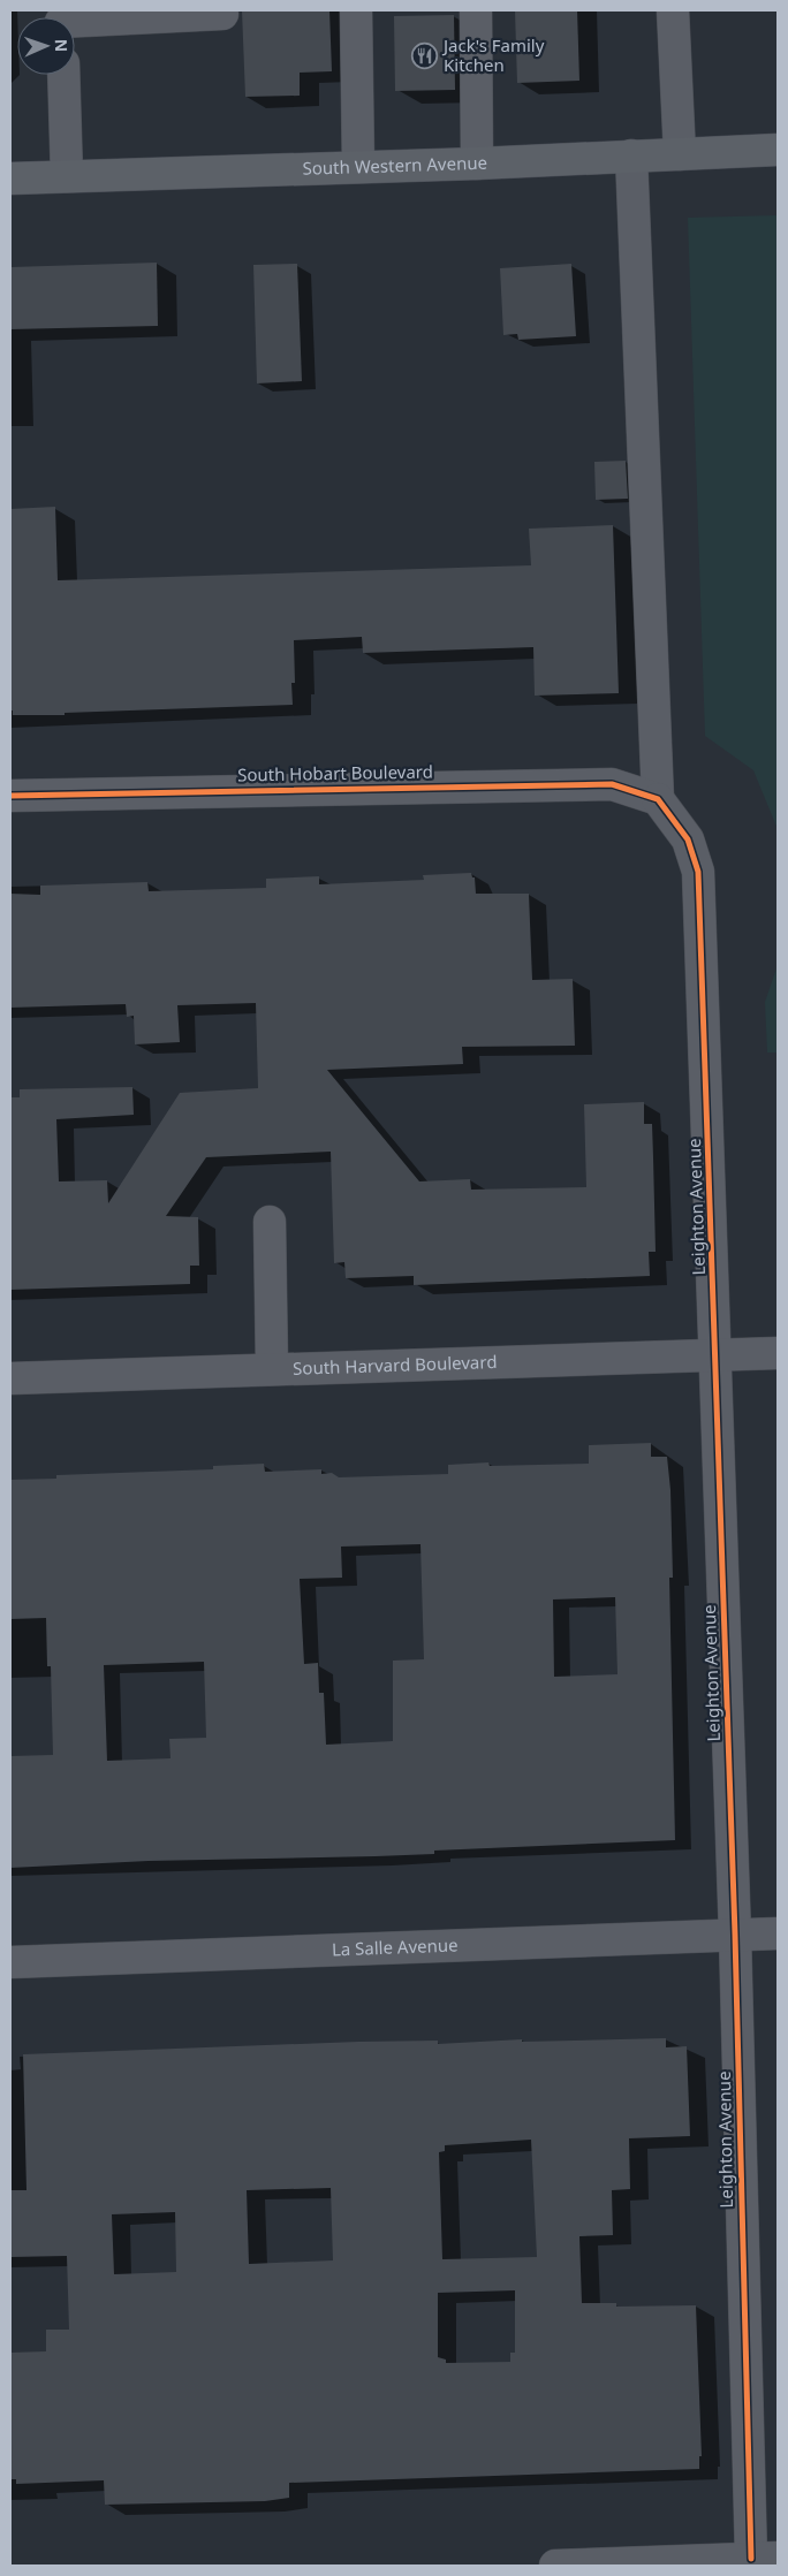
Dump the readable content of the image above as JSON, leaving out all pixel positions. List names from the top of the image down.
{
  "streets": {
    "main road": ["South Western Avenue"],
    "street": [
      "South Hobart Boulevard",
      "Leighton Avenue",
      "South Harvard Boulevard",
      "La Salle Avenue"
    ]
  },
  "crossings": [
    ["South Hobart Boulevard", "Leighton Avenue"],
    ["Leighton Avenue", "South Harvard Boulevard"],
    ["Leighton Avenue", "La Salle Avenue"]
  ],
  "places": {
    "restaurant": ["Jack's Family Kitchen"]
  },
  "north": "right"
}
